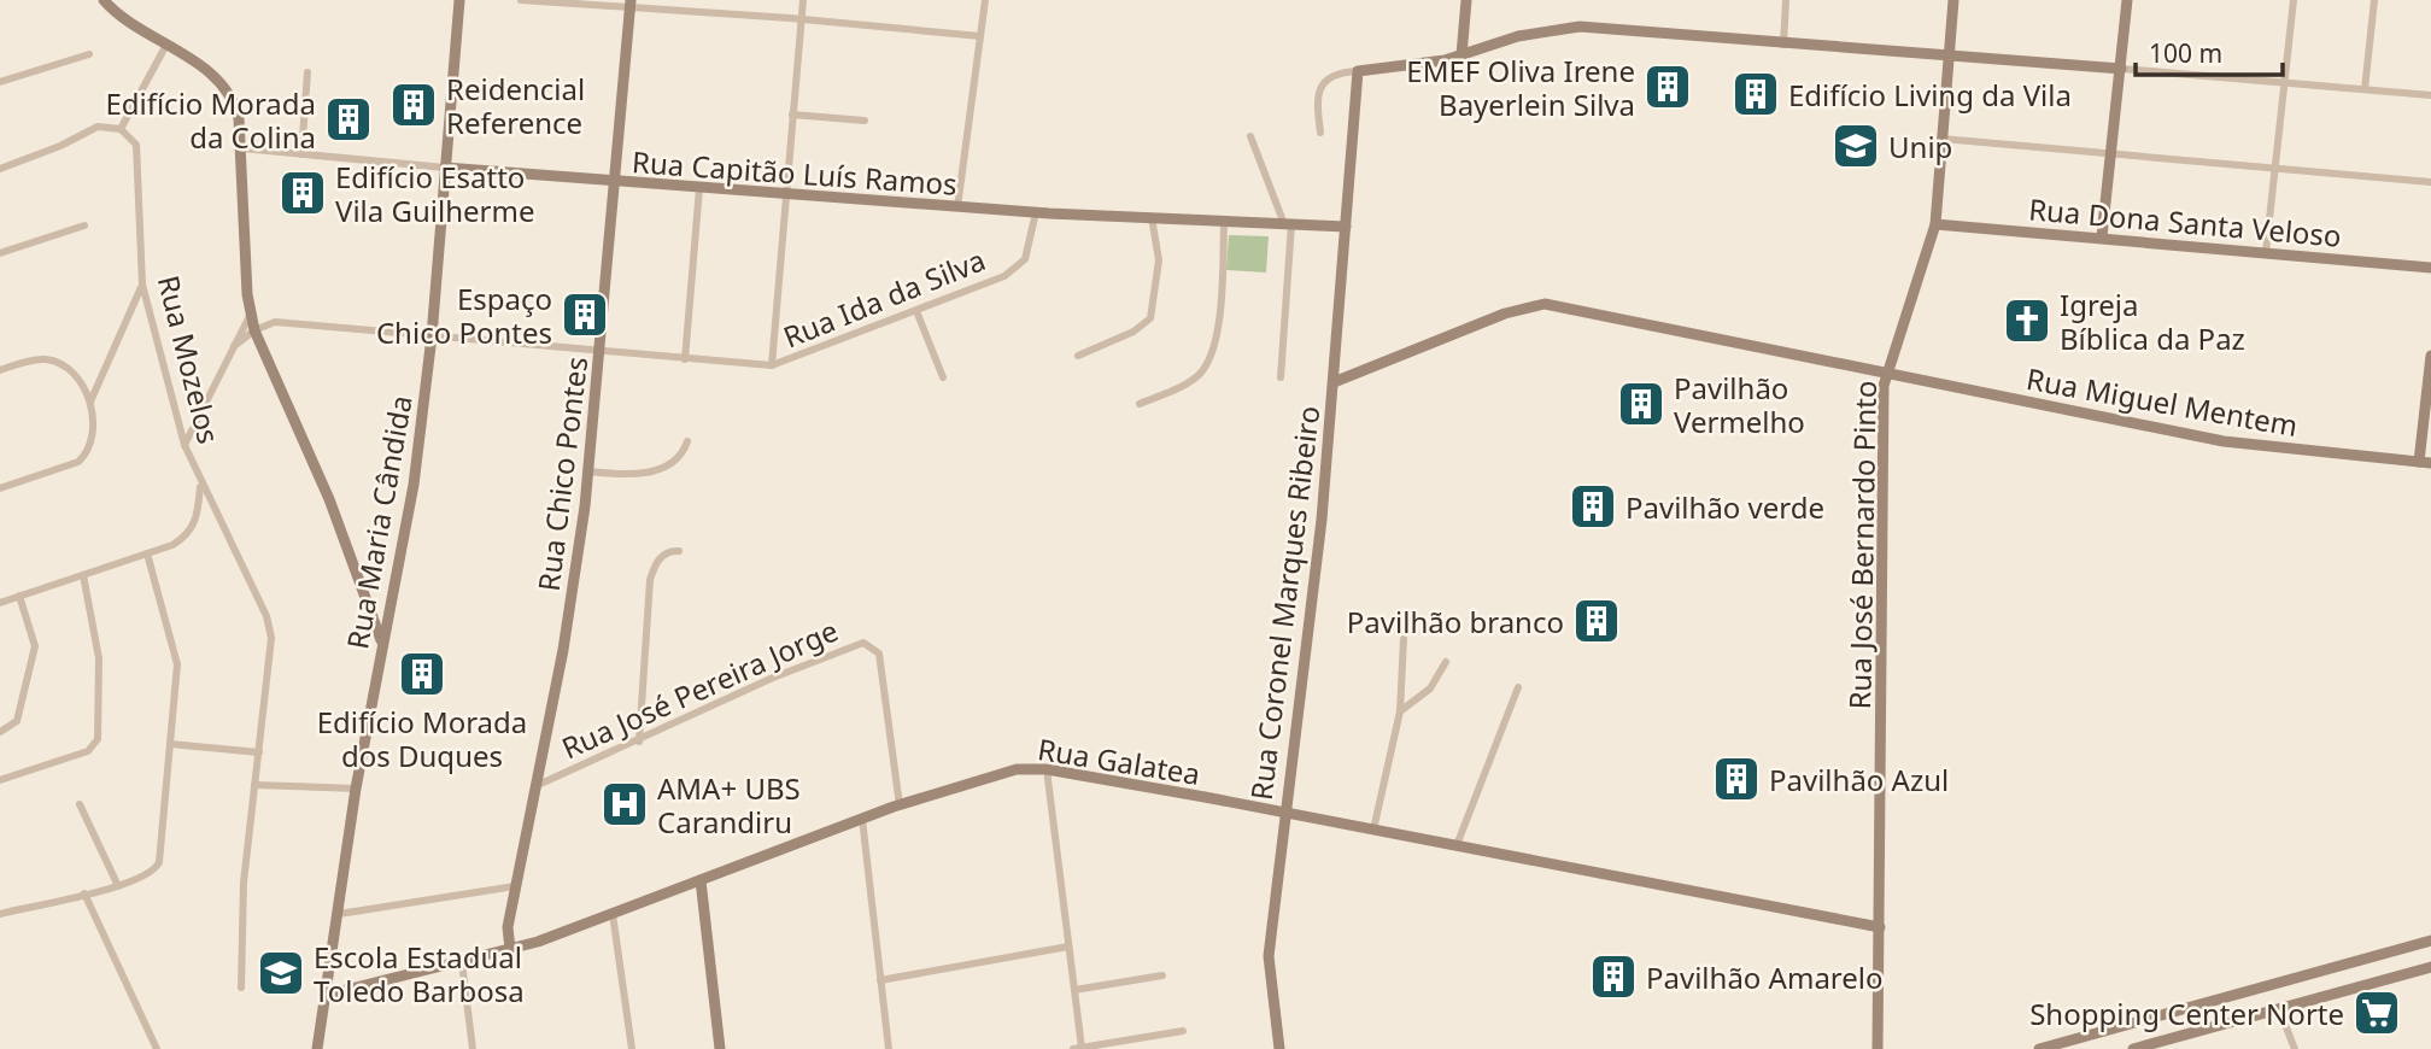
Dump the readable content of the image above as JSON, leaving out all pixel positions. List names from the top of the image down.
{
  "streets": {
    "street": [
      "Rua Capitão Luís Ramos",
      "Rua Dona Santa Veloso",
      "Rua Ida da Silva",
      "Rua Mozelos",
      "Rua Miguel Mentem",
      "Rua Chico Pontes",
      "Rua Maria Cândida",
      "Rua José Bernardo Pinto",
      "Rua Coronel Marques Ribeiro",
      "Rua José Pereira Jorge",
      "Rua Galatea"
    ]
  },
  "crossings": [
    ["Rua Capitão Luís Ramos", "Rua Ida da Silva"],
    ["Rua Capitão Luís Ramos", "Rua Chico Pontes"],
    ["Rua Capitão Luís Ramos", "Rua Maria Cândida"],
    ["Rua Dona Santa Veloso", "Rua José Bernardo Pinto"],
    ["Rua Ida da Silva", "Rua Chico Pontes"],
    ["Rua Ida da Silva", "Rua Maria Cândida"],
    ["Rua Miguel Mentem", "Rua José Bernardo Pinto"],
    ["Rua Miguel Mentem", "Rua Coronel Marques Ribeiro"],
    ["Rua Chico Pontes", "Rua José Pereira Jorge"],
    ["Rua Chico Pontes", "Rua Galatea"],
    ["Rua Maria Cândida", "Rua Galatea"],
    ["Rua José Bernardo Pinto", "Rua Coronel Marques Ribeiro"],
    ["Rua José Bernardo Pinto", "Rua Galatea"],
    ["Rua Coronel Marques Ribeiro", "Rua Galatea"],
    ["Rua José Pereira Jorge", "Rua Galatea"]
  ],
  "places": {
    "building": [
      "EMEF Oliva Irene Bayerlein Silva",
      "Edifício Living da Vila",
      "Reidencial Reference",
      "Edifício Morada da Colina",
      "Edifício Esatto Vila Guilherme",
      "Espaço Chico Pontes",
      "Pavilhão Vermelho",
      "Pavilhão verde",
      "Pavilhão branco",
      "Edifício Morada dos Duques",
      "Pavilhão Azul",
      "Pavilhão Amarelo"
    ],
    "school or university": ["Unip", "Escola Estadual Toledo Barbosa"],
    "church": ["Igreja Bíblica da Paz"],
    "hospital": ["AMA+ UBS Carandiru"],
    "supermarket": ["Shopping Center Norte"]
  },
  "scale_bar": "100 m"
}
